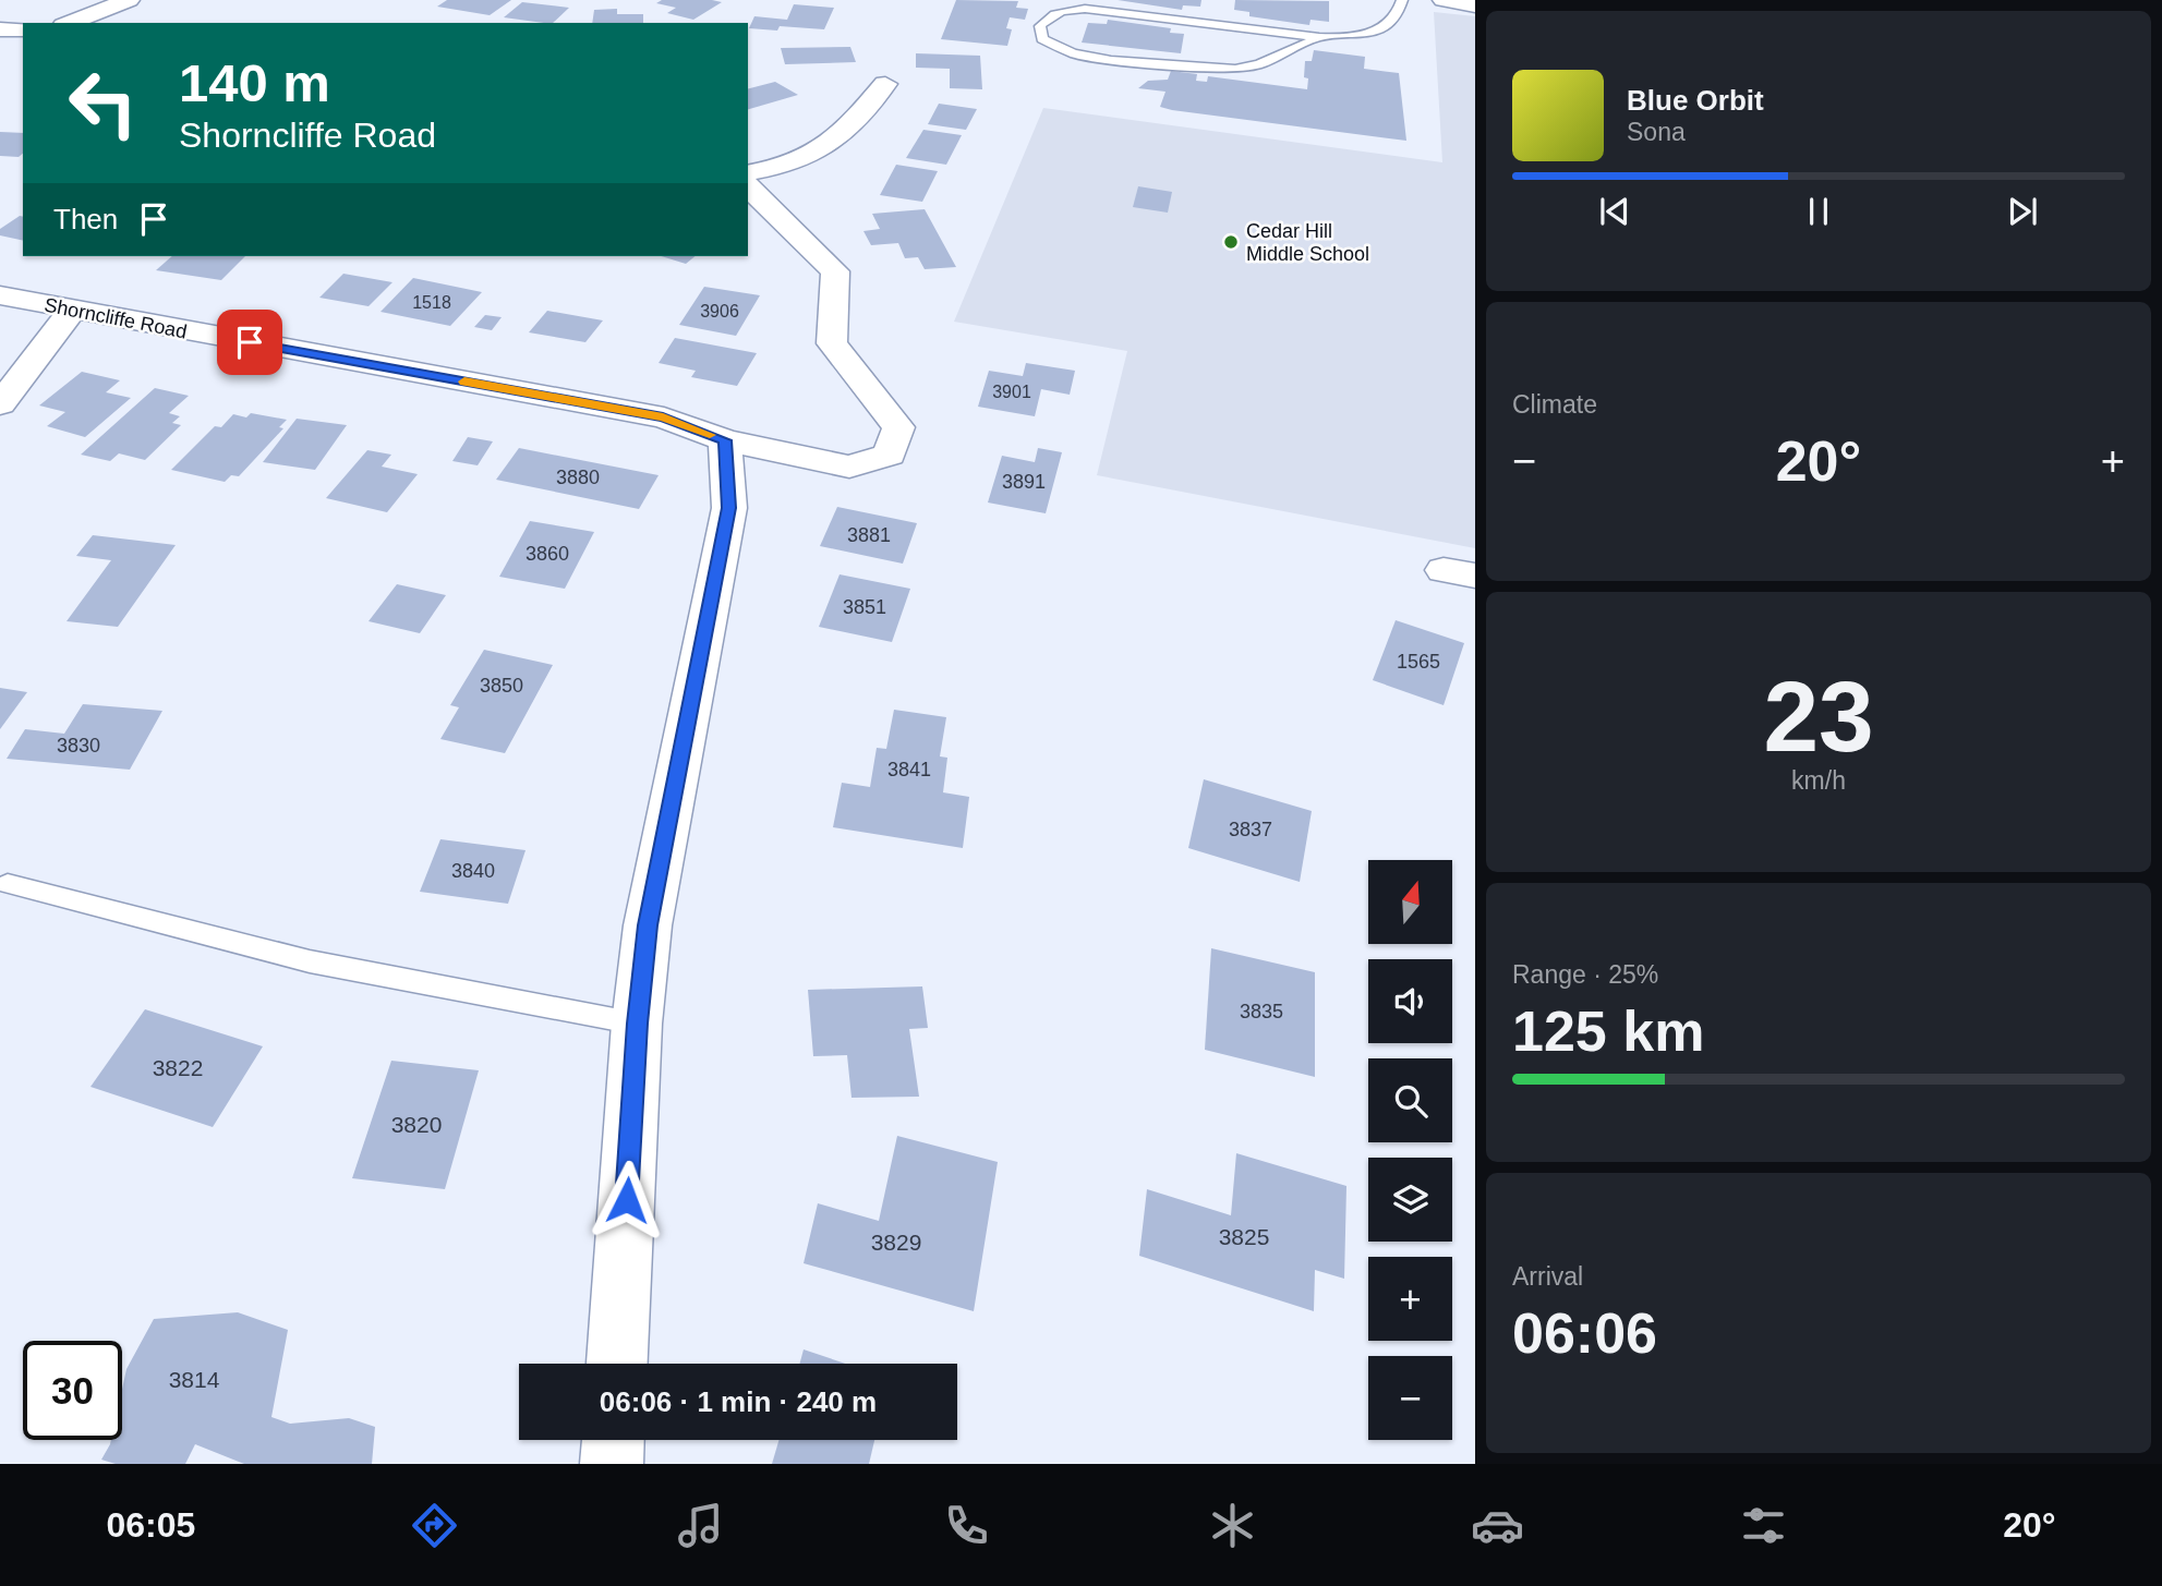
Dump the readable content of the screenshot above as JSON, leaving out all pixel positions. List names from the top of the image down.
{
  "streets": {
    "street": ["Shorncliffe Road"]
  },
  "places": ["Cedar Hill Middle School"],
  "house_numbers": [
    "1518",
    "3906",
    "3901",
    "3880",
    "3891",
    "3881",
    "3860",
    "3851",
    "1565",
    "3850",
    "3830",
    "3841",
    "3837",
    "3840",
    "3835",
    "3822",
    "3820",
    "3825",
    "3829",
    "3814"
  ],
  "north": "top",
  "page": {
    "turn": ["140 m", "Shorncliffe Road"],
    "song": ["Blue Orbit", "Sona"],
    "then": "Then",
    "tile": [
      "Climate",
      ["23", "km/h"],
      ["Range · 25%", "125 km"],
      ["Arrival", "06:06"]
    ],
    "heat": ["−", "20°", "+"],
    "map_buttons": ["+", "−"],
    "limit": "30",
    "trip": "06:06 · 1 min · 240 m",
    "tabs": ["06:05", "20°"]
  }
}
